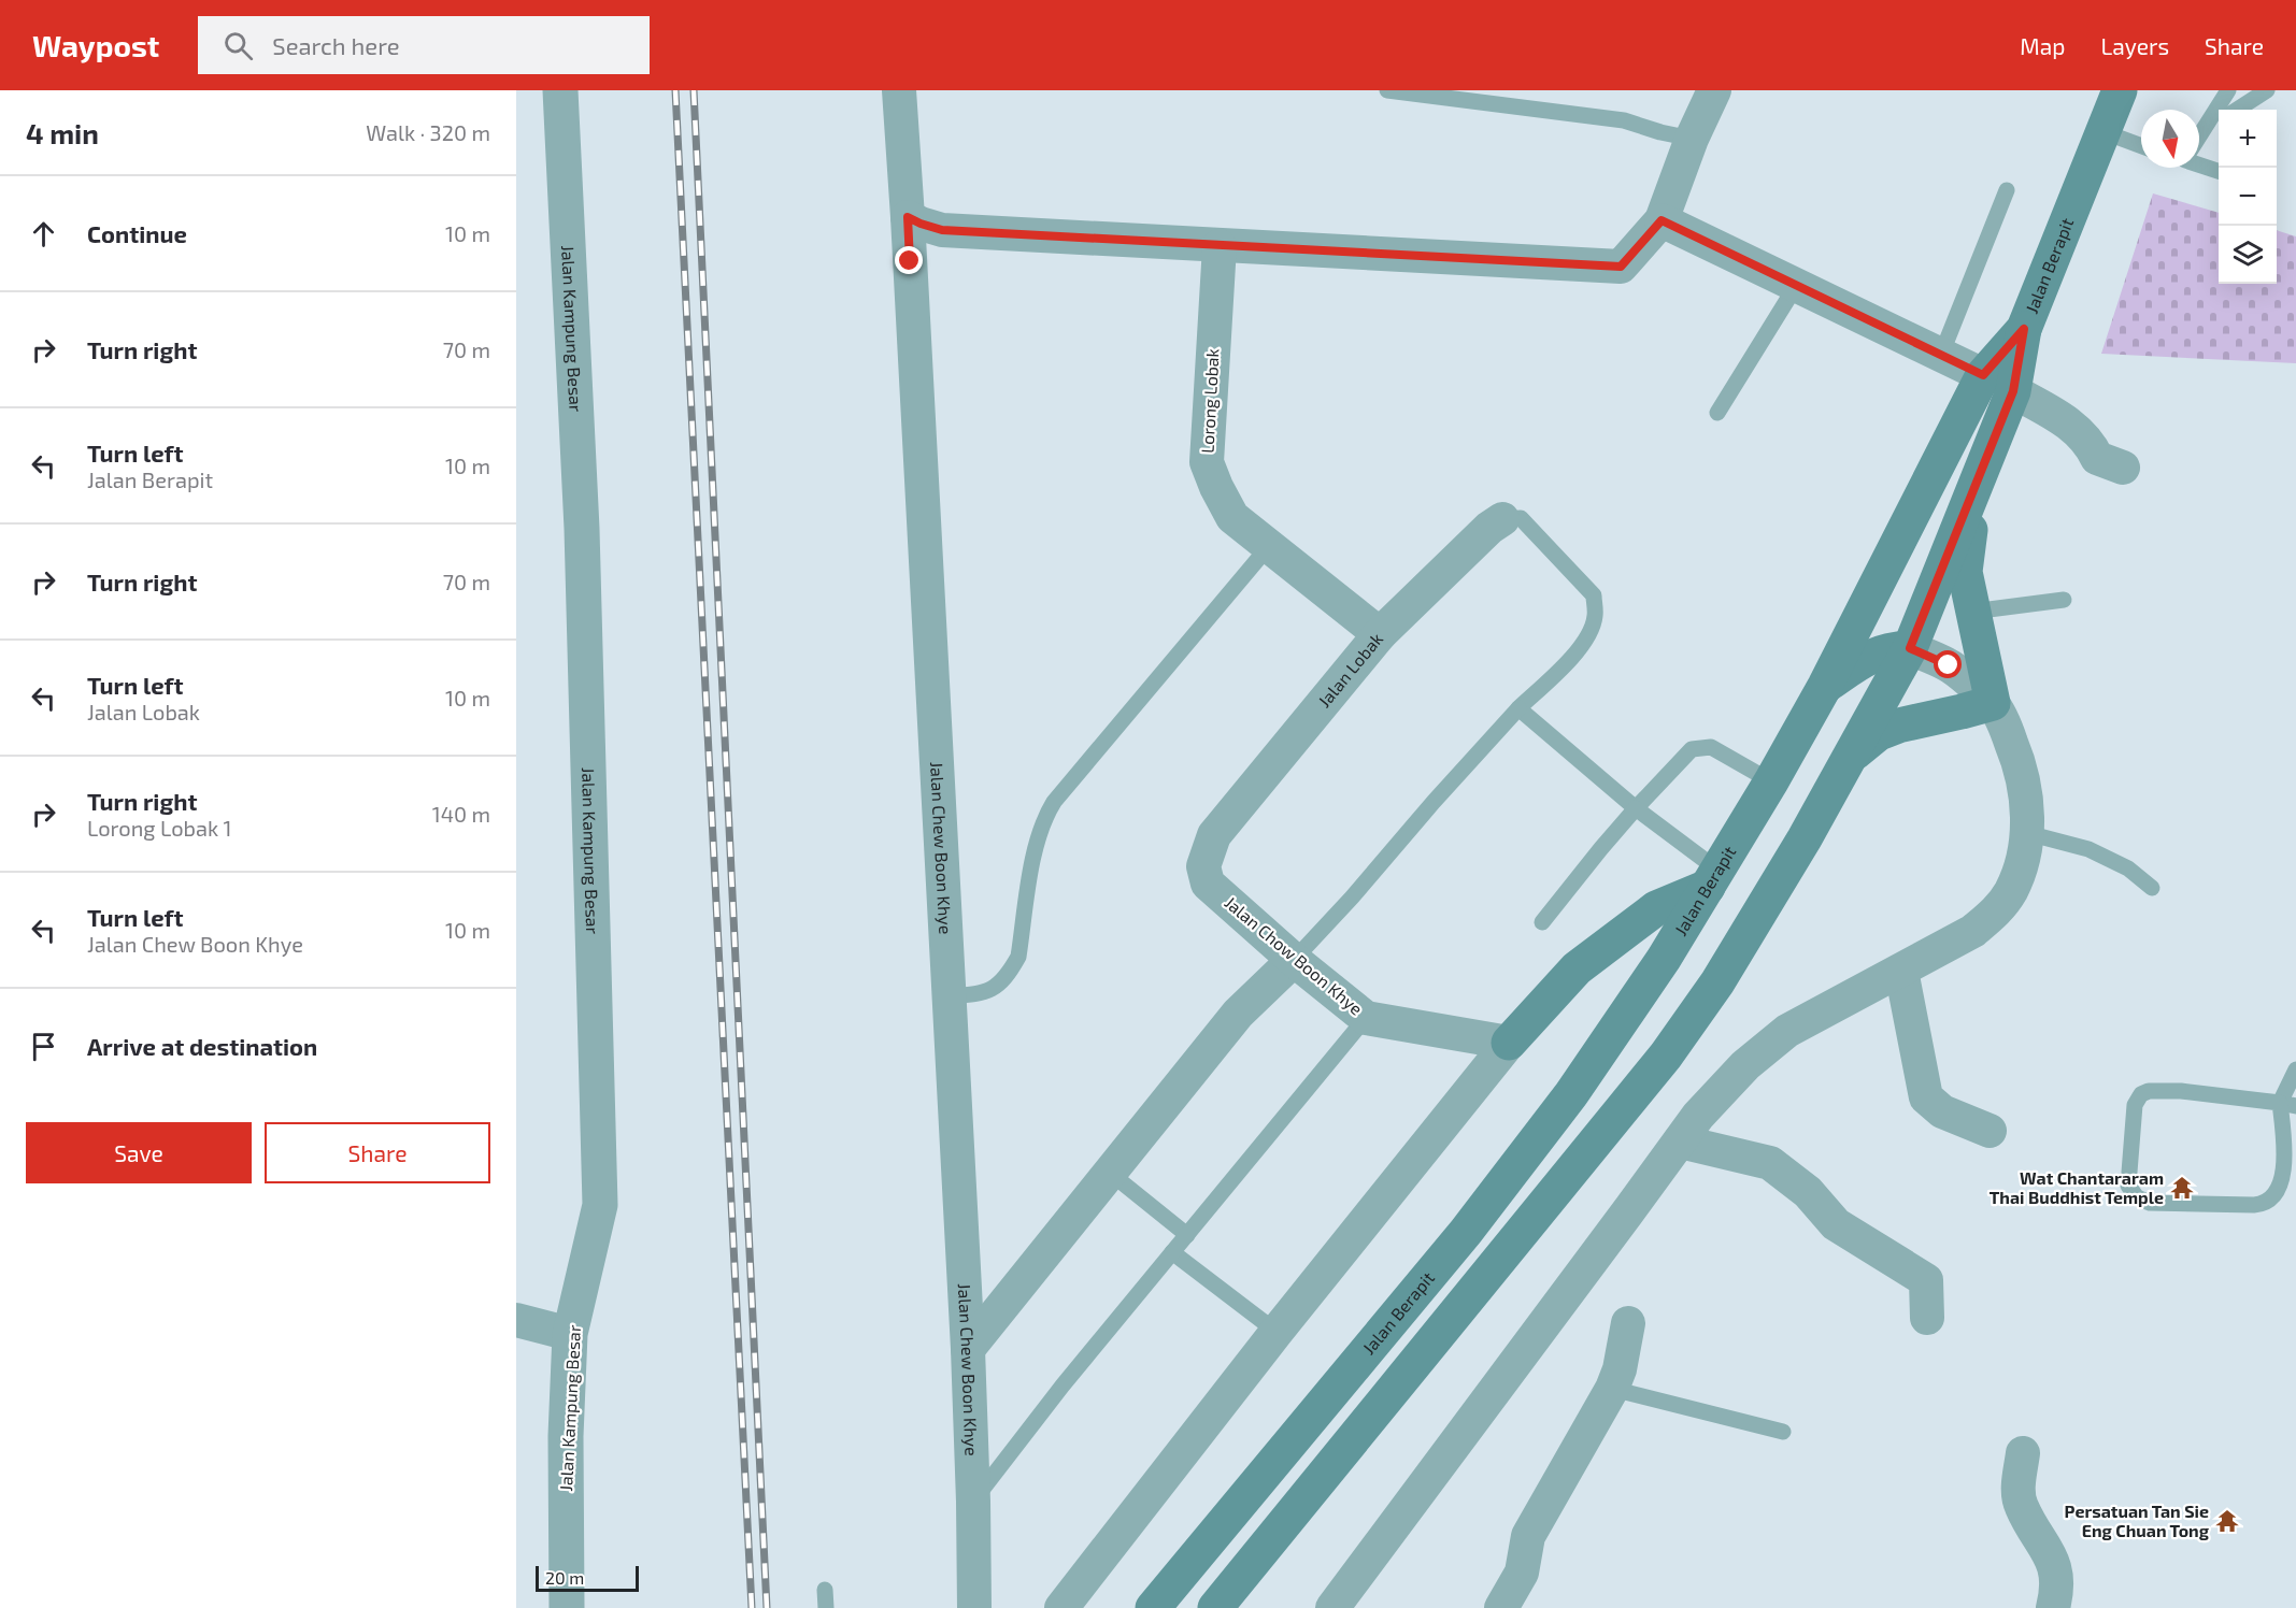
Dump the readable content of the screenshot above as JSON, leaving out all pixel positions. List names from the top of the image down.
{
  "streets": {
    "main road": ["Jalan Berapit"],
    "street": [
      "Jalan Kampung Besar",
      "Lorong Lobak",
      "Jalan Lobak",
      "Jalan Chew Boon Khye",
      "Jalan Chow Boon Khye"
    ]
  },
  "crossings": [
    ["Lorong Lobak", "Jalan Lobak"],
    ["Jalan Lobak", "Jalan Chow Boon Khye"]
  ],
  "places": {
    "temple": ["Wat Chantararam Thai Buddhist Temple", "Persatuan Tan Sie Eng Chuan Tong"]
  },
  "scale_bar": "20 m",
  "north": "bottom",
  "page": {
    "header": "Waypost",
    "search": "Search here",
    "nav": ["Map", "Layers", "Share"],
    "heading": ["4 min", "Walk · 320 m"],
    "map_buttons": ["+", "−"],
    "list": [
      ["Continue", "10 m"],
      ["Turn right", "70 m"],
      ["Turn left", "Jalan Berapit", "10 m"],
      ["Turn right", "70 m"],
      ["Turn left", "Jalan Lobak", "10 m"],
      ["Turn right", "Lorong Lobak 1", "140 m"],
      ["Turn left", "Jalan Chew Boon Khye", "10 m"],
      "Arrive at destination"
    ],
    "buttons": ["Save", "Share"],
    "scale": "20 m"
  }
}
